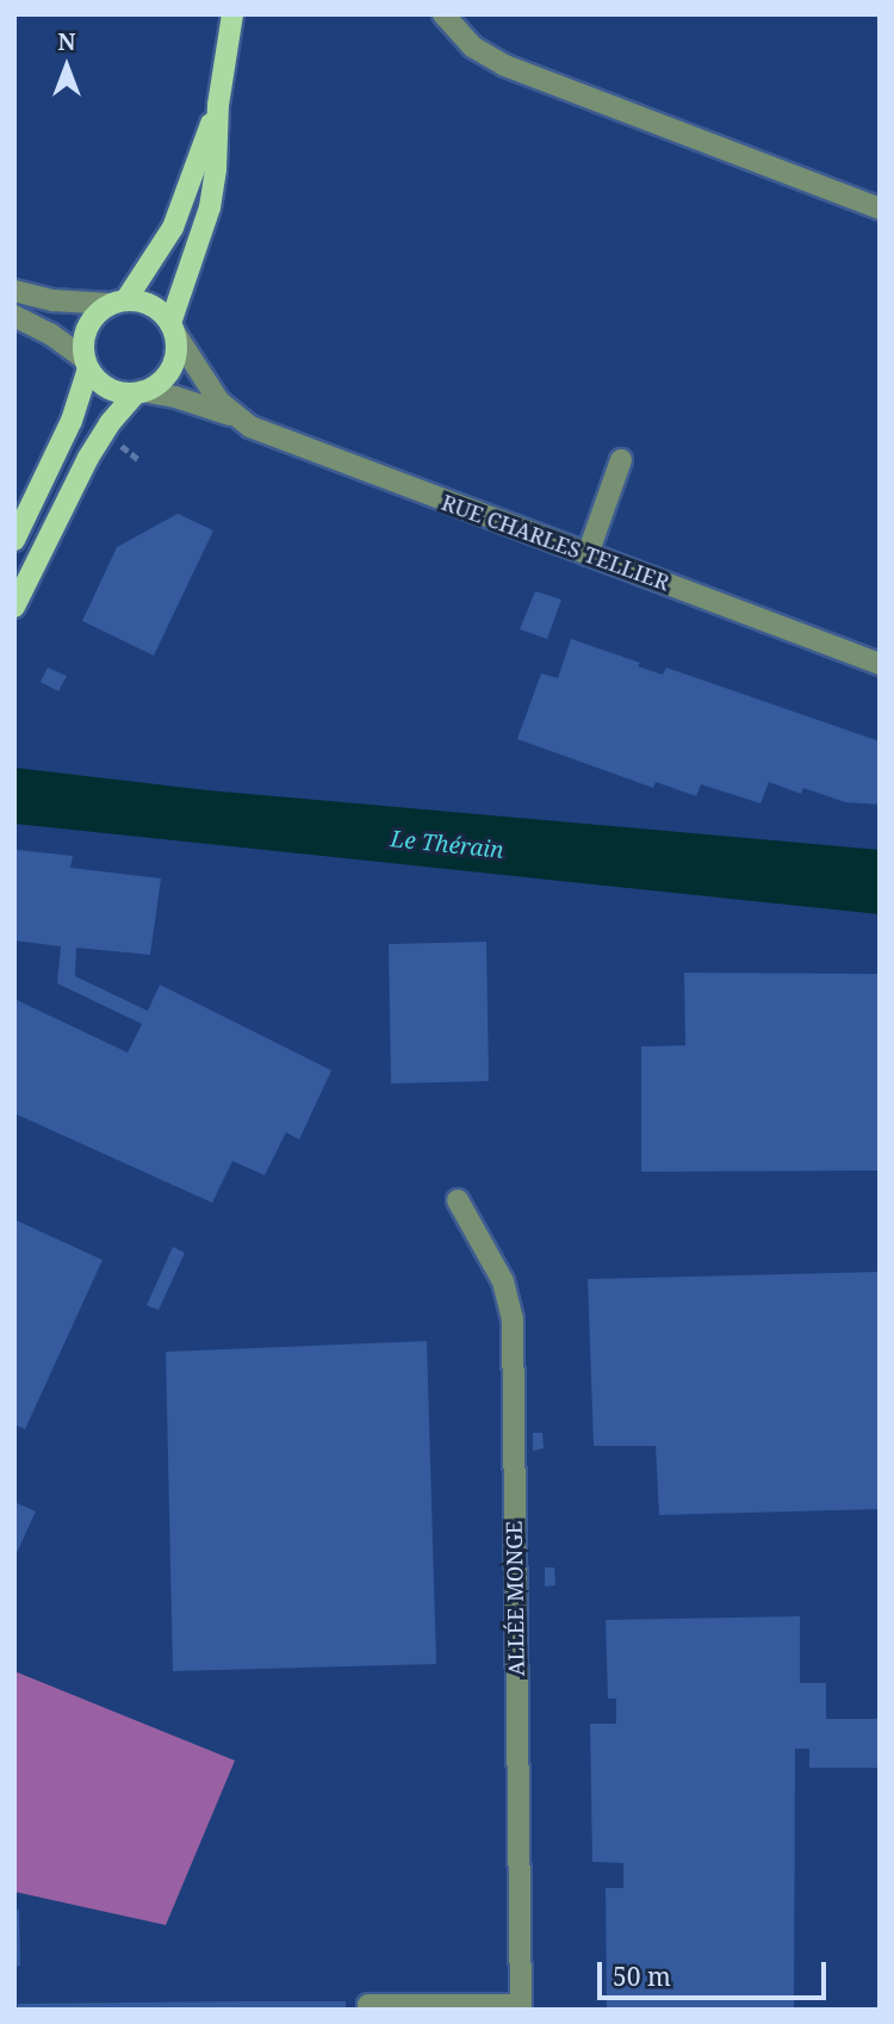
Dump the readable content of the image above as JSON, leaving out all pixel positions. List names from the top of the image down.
{
  "streets": {
    "street": ["RUE CHARLES TELLIER", "ALLÉE MONGE"]
  },
  "water": ["Le Thérain"],
  "scale_bar": "50 m",
  "north": "top"
}
